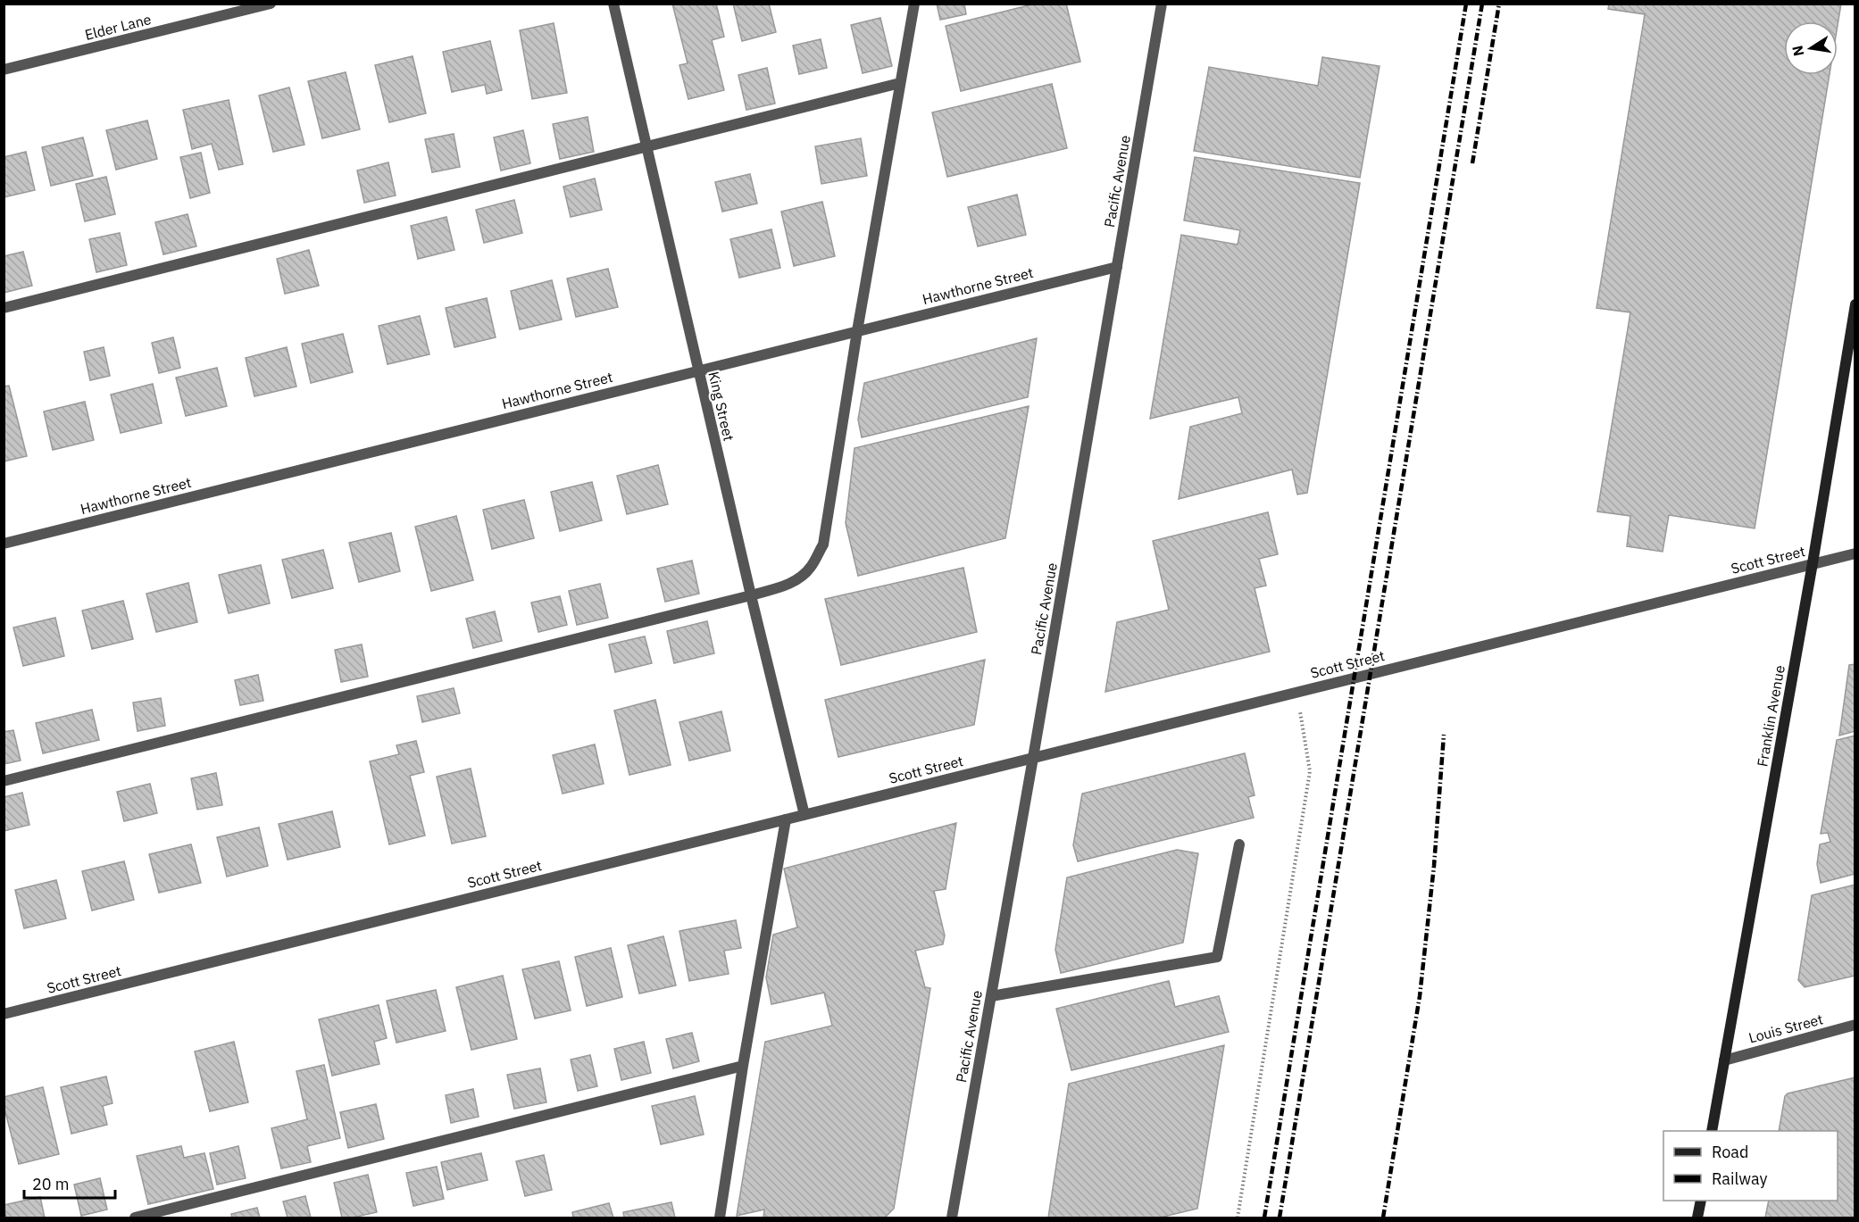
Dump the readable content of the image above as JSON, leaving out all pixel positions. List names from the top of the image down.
{
  "streets": {
    "main road": ["Franklin Avenue"],
    "street": [
      "Elder Lane",
      "Pacific Avenue",
      "Hawthorne Street",
      "King Street",
      "Scott Street",
      "Louis Street"
    ]
  },
  "crossings": [
    ["Pacific Avenue", "Hawthorne Street"],
    ["Pacific Avenue", "Scott Street"],
    ["Hawthorne Street", "King Street"],
    ["King Street", "Scott Street"],
    ["Scott Street", "Franklin Avenue"],
    ["Franklin Avenue", "Louis Street"]
  ],
  "legend": ["Road", "Railway"],
  "scale_bar": "20 m",
  "north": "left"
}
